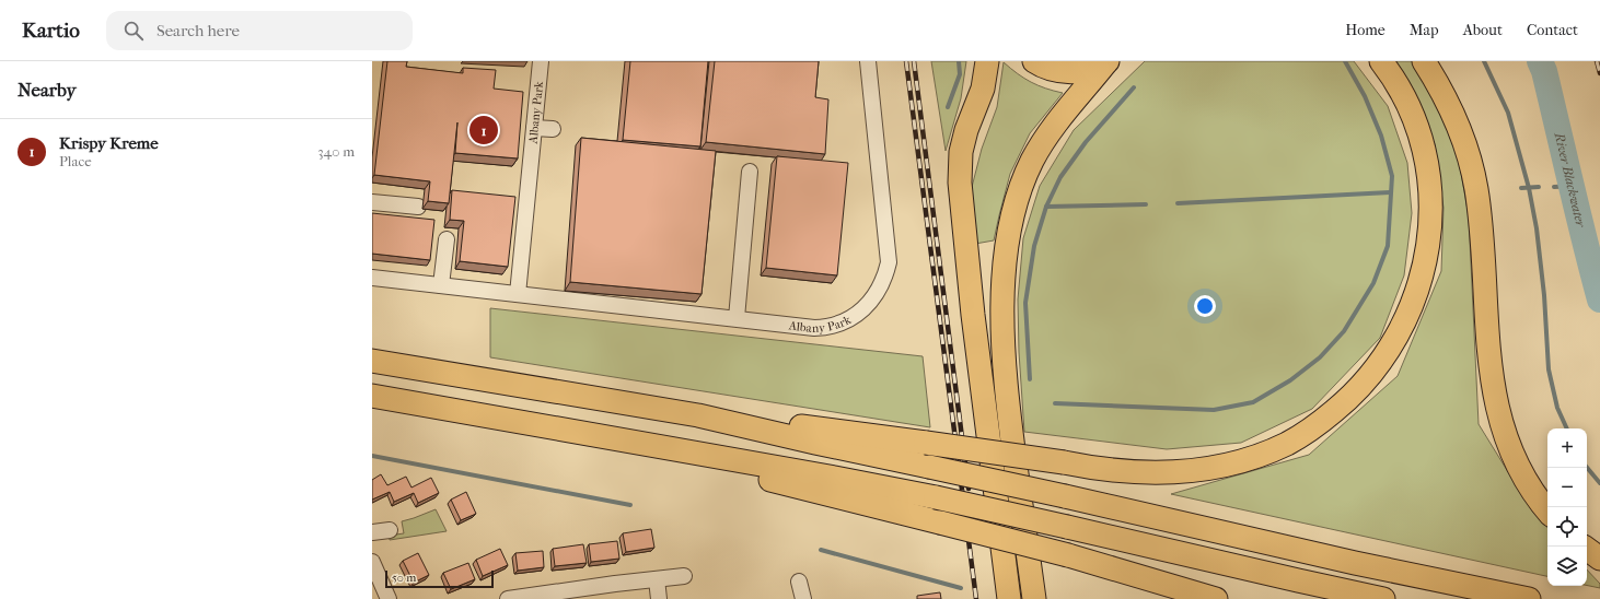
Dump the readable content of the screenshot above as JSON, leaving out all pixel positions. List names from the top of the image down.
{
  "streets": {
    "street": ["Albany Park"]
  },
  "water": ["River Blackwater"],
  "scale_bar": "50 m",
  "page": {
    "header": "Kartio",
    "search": "Search here",
    "nav": [
      "Home",
      "Map",
      "About",
      "Contact"
    ],
    "heading": "Nearby",
    "pins": "1",
    "list": [
      {
        "mark": "1",
        "name": "Krispy Kreme",
        "note": "Place",
        "value": "340 m"
      }
    ],
    "map_buttons": ["+", "−"],
    "scale": "50 m"
  }
}
